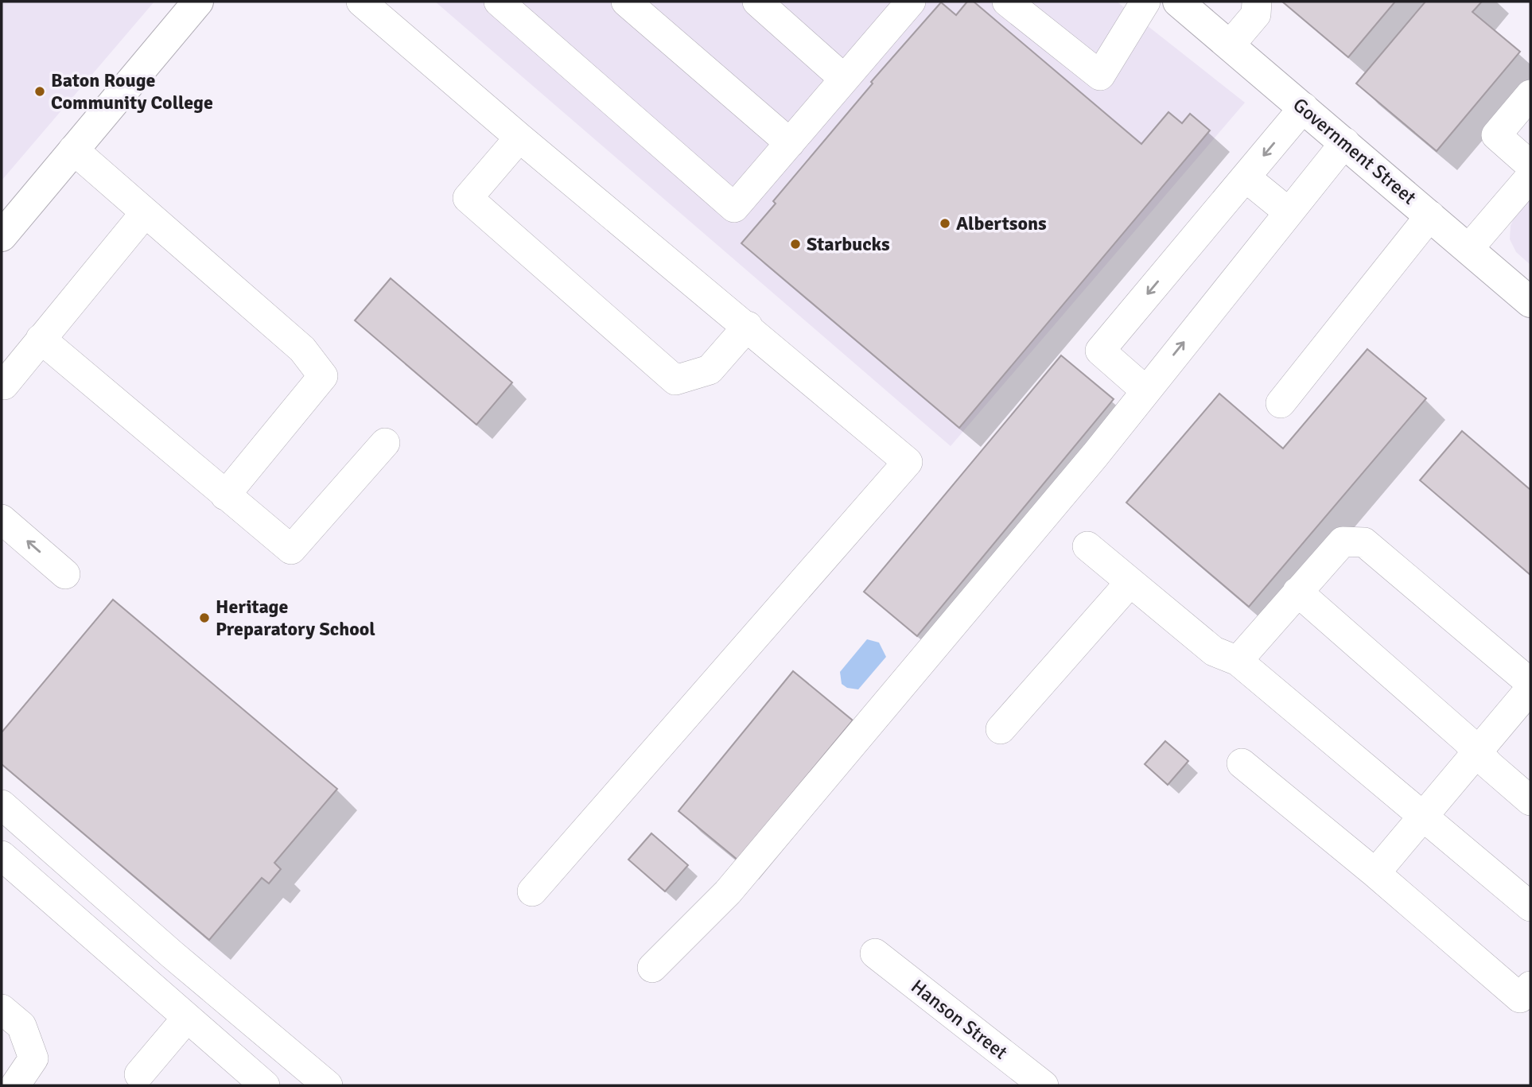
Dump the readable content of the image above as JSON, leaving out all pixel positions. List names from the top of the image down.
{
  "streets": {
    "main road": ["Government Street"],
    "street": ["Hanson Street"]
  },
  "places": [
    "Baton Rouge Community College",
    "Albertsons",
    "Starbucks",
    "Heritage Preparatory School"
  ]
}
